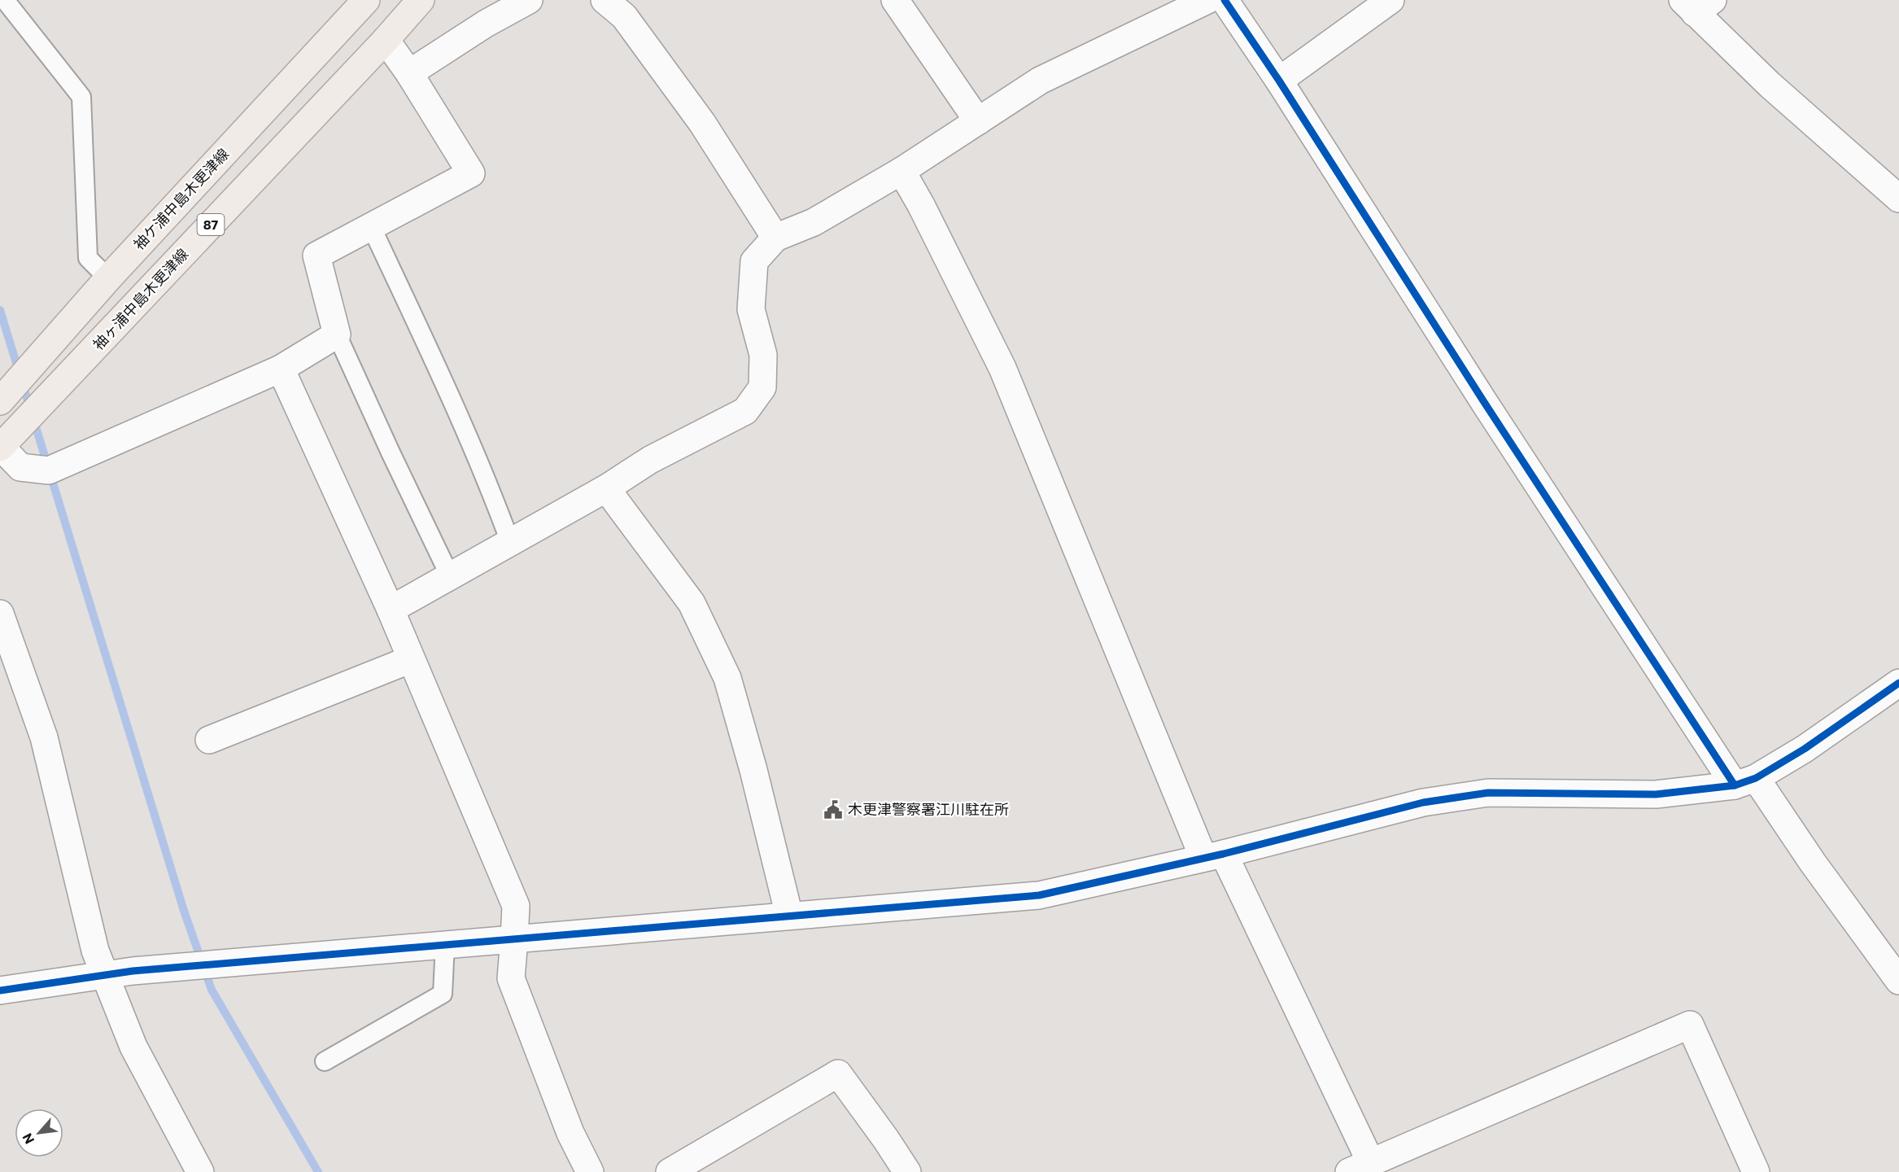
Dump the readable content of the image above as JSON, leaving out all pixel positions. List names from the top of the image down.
{
  "streets": {
    "main road": ["袖ケ浦中島木更津線", "87", "袖ヶ浦中島木更津線"]
  },
  "places": {
    "public building": ["木更津警察署江川駐在所"]
  },
  "north": "bottom left"
}
